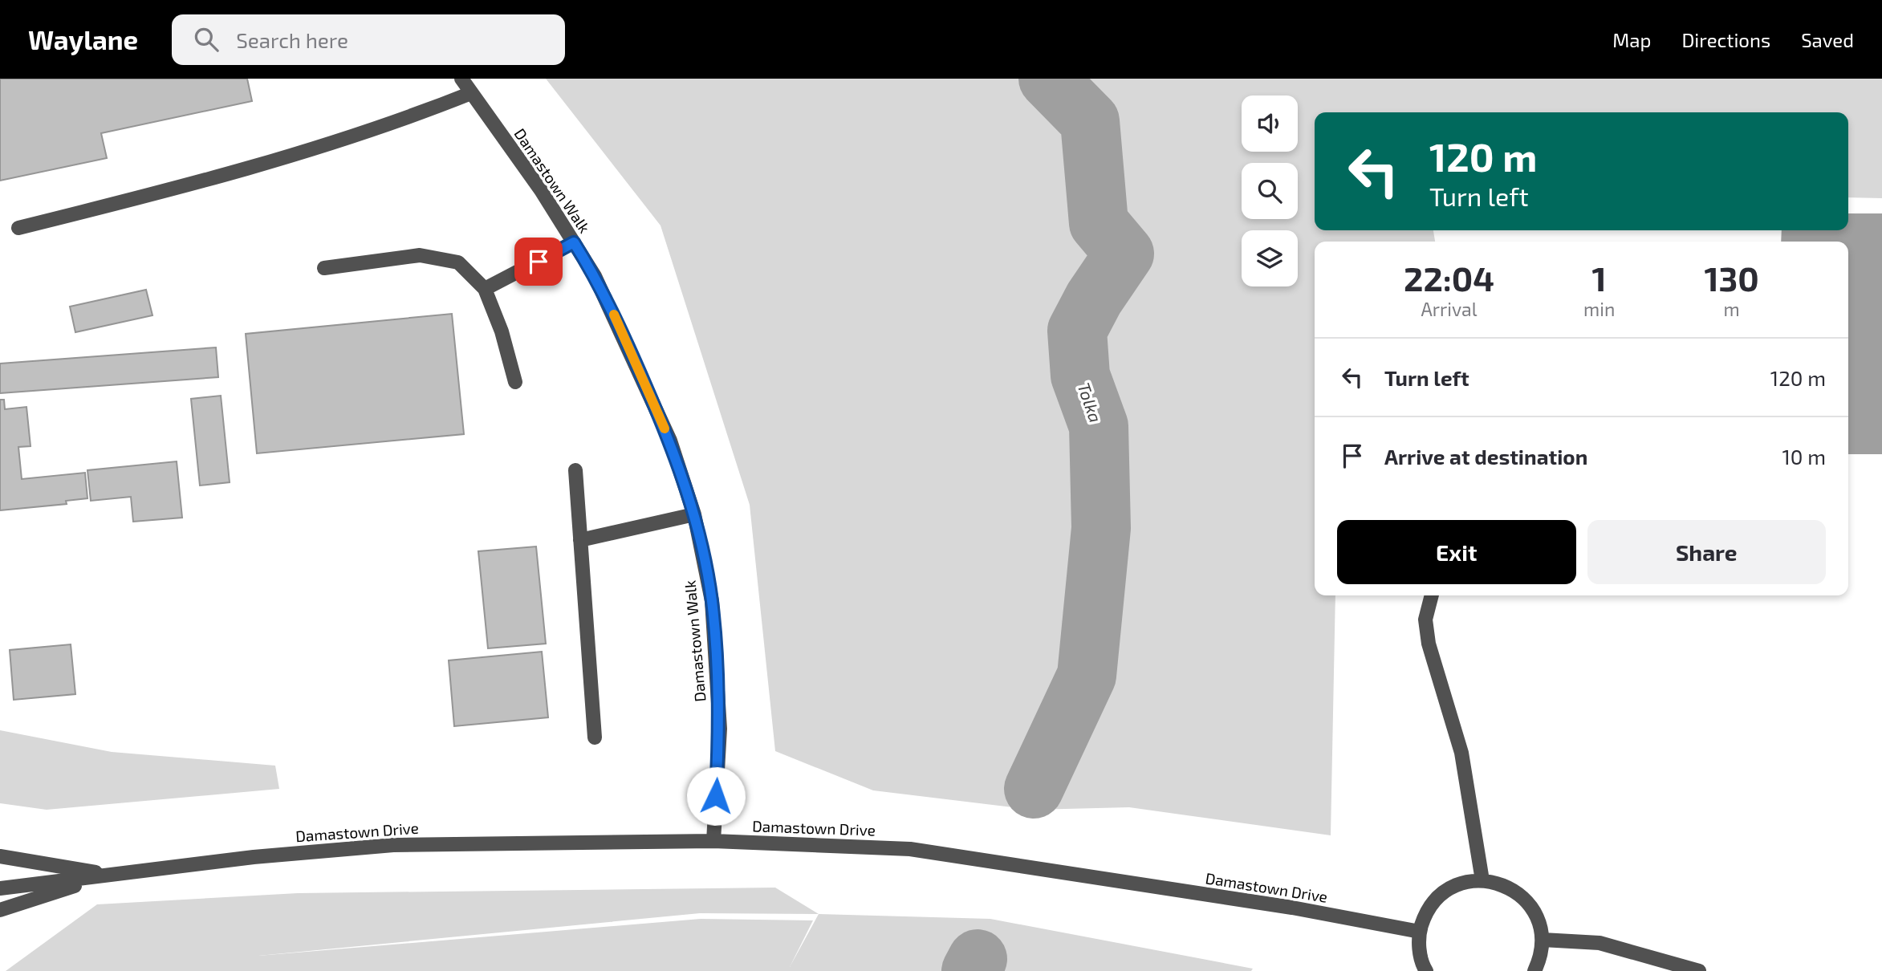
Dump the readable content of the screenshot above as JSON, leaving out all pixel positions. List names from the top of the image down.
{
  "streets": {
    "street": ["Damastown Walk", "Damastown Drive"]
  },
  "crossings": [
    ["Damastown Walk", "Damastown Drive"]
  ],
  "water": ["Tolka"],
  "page": {
    "header": "Waylane",
    "search": "Search here",
    "nav": ["Map", "Directions", "Saved"],
    "turn": ["120 m", "Turn left"],
    "eta": [
      "22:04",
      "Arrival",
      "1",
      "min",
      "130",
      "m"
    ],
    "list": [
      {
        "name": "Turn left",
        "value": "120 m"
      },
      {
        "name": "Arrive at destination",
        "value": "10 m"
      }
    ],
    "buttons": ["Exit", "Share"]
  }
}
